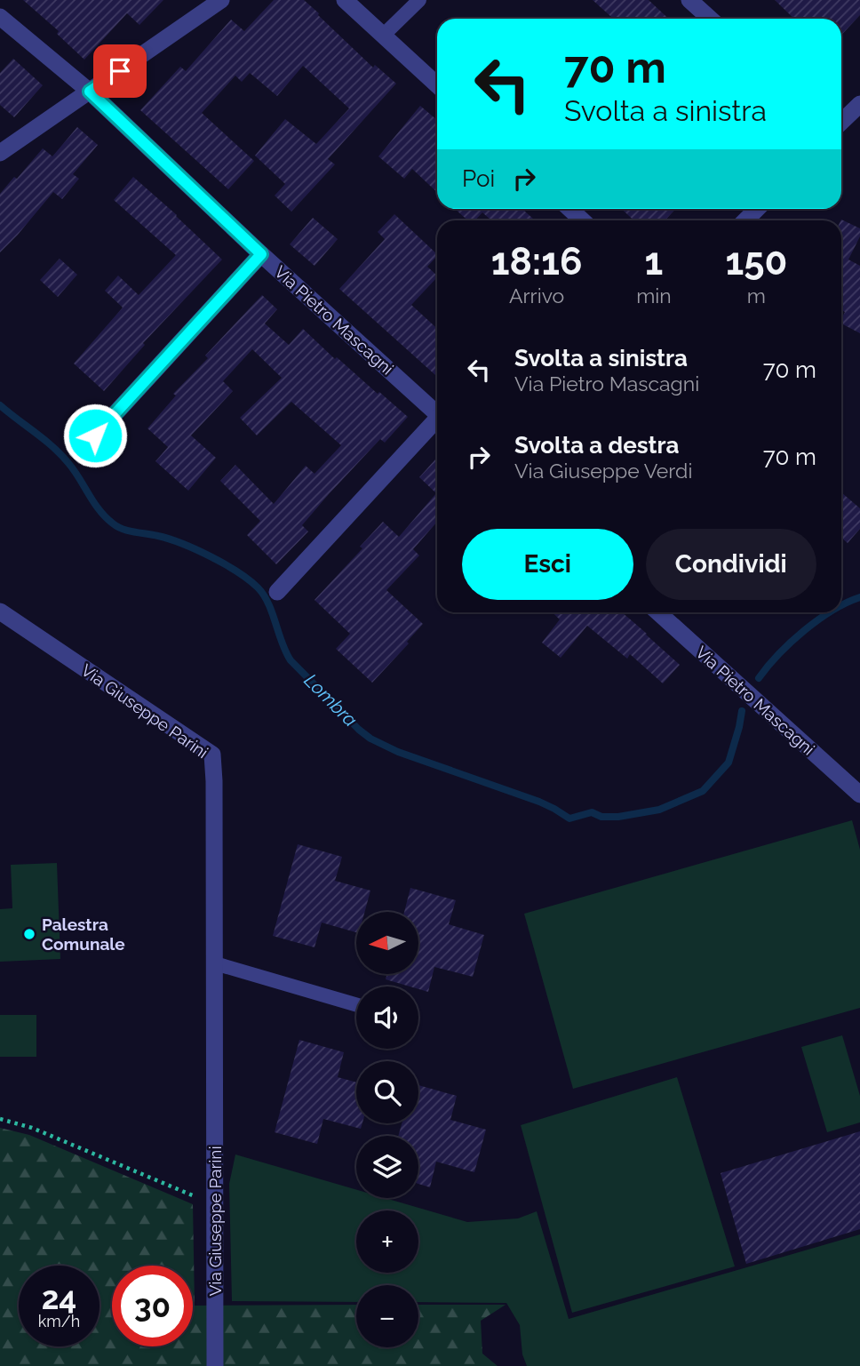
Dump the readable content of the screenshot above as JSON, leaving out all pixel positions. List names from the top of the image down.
{
  "streets": {
    "street": ["Via Pietro Mascagni", "Via Giuseppe Parini"]
  },
  "water": ["Lombra"],
  "places": ["Palestra Comunale"],
  "north": "left",
  "page": {
    "turn": ["70 m", "Svolta a sinistra"],
    "then": "Poi",
    "eta": [
      "18:16",
      "Arrivo",
      "1",
      "min",
      "150",
      "m"
    ],
    "list": [
      {
        "name": "Svolta a sinistra",
        "note": "Via Pietro Mascagni",
        "value": "70 m"
      },
      {
        "name": "Svolta a destra",
        "note": "Via Giuseppe Verdi",
        "value": "70 m"
      }
    ],
    "buttons": ["Esci", "Condividi"],
    "map_buttons": ["+", "−"],
    "speed": "24 km/h",
    "limit": "30"
  }
}
